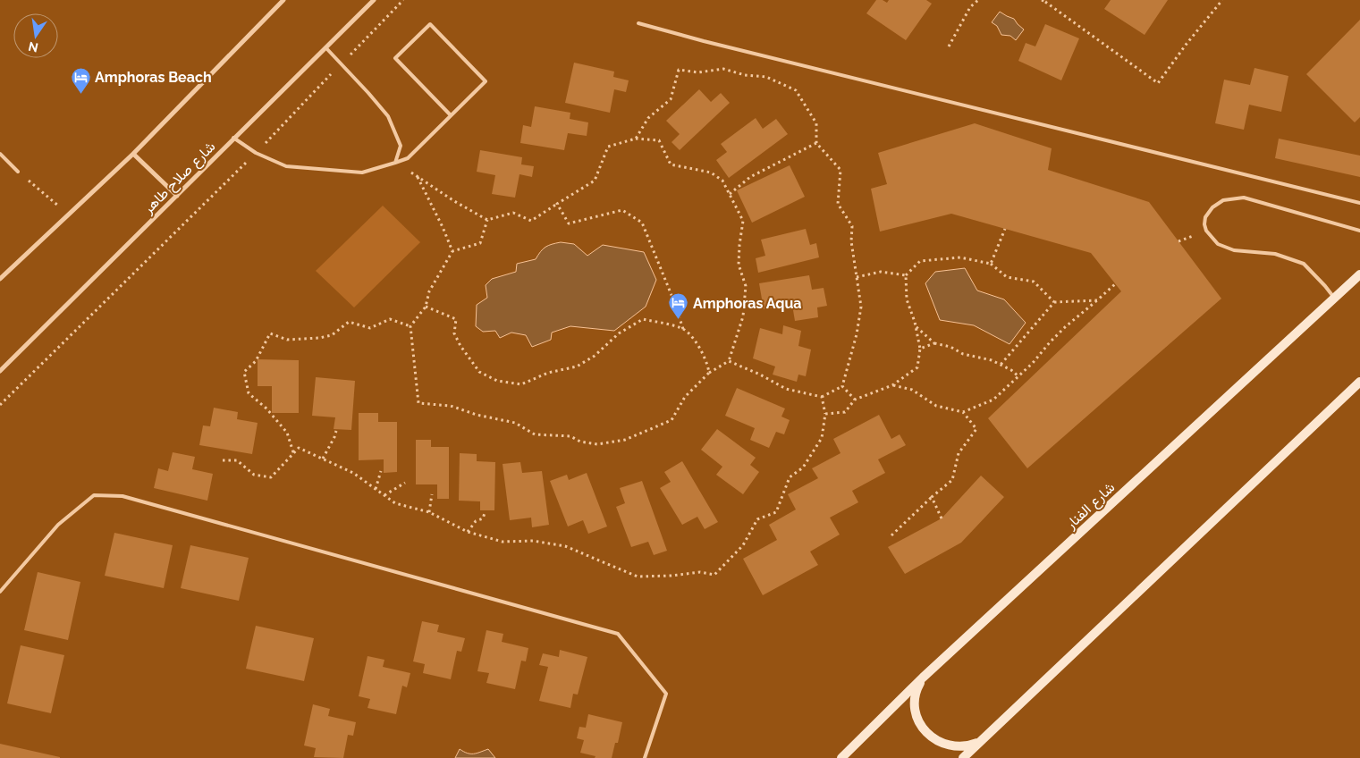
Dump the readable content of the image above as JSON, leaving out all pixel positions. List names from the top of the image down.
{
  "streets": {
    "main road": ["شارع الفنار"],
    "street": ["شارع صلاح طاهر"]
  },
  "places": {
    "hotel": ["Amphoras Beach", "Amphoras Aqua"]
  },
  "north": "bottom"
}
